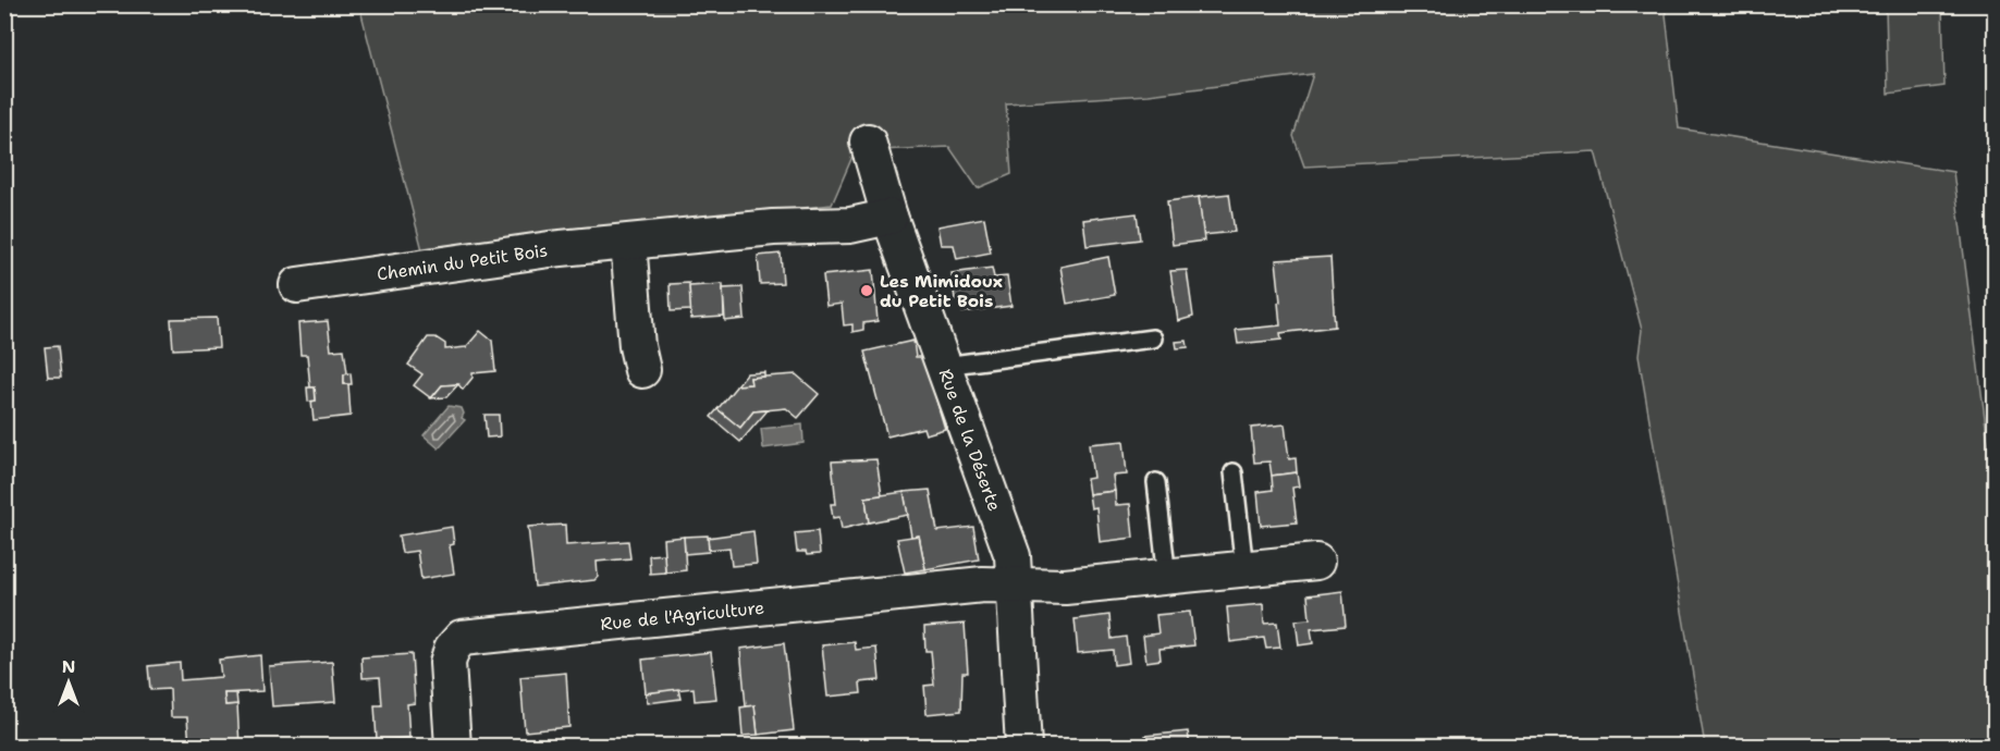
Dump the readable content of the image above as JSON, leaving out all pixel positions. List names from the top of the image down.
{
  "streets": {
    "street": ["Chemin du Petit Bois", "Rue de la Déserte", "Rue de l'Agriculture"]
  },
  "crossings": [
    ["Chemin du Petit Bois", "Rue de la Déserte"],
    ["Rue de la Déserte", "Rue de l'Agriculture"]
  ],
  "places": ["Les Mimidoux du Petit Bois"],
  "north": "top"
}
